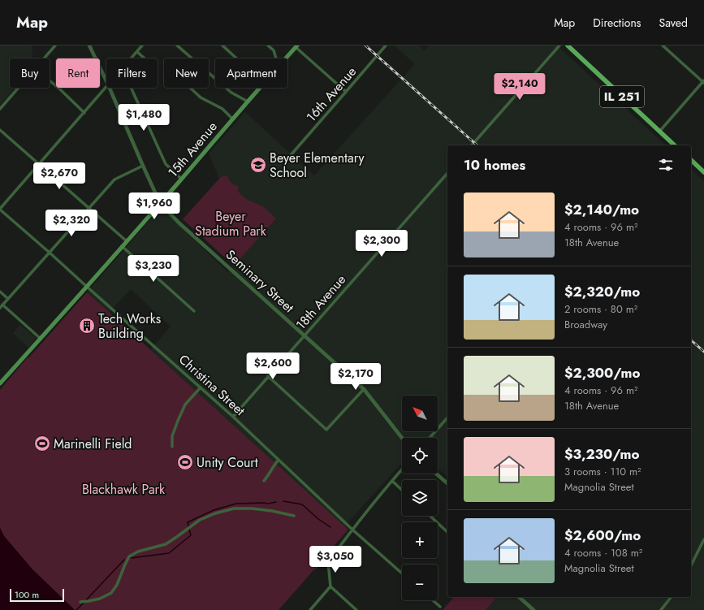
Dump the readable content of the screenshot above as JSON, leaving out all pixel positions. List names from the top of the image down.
{
  "streets": {
    "main road": ["IL 251", "15th Avenue"],
    "street": [
      "16th Avenue",
      "Seminary Street",
      "18th Avenue",
      "Christina Street"
    ]
  },
  "crossings": [
    ["15th Avenue", "Seminary Street"],
    ["15th Avenue", "Christina Street"],
    ["Seminary Street", "18th Avenue"],
    ["18th Avenue", "Christina Street"]
  ],
  "parks": ["Beyer Stadium Park", "Blackhawk Park"],
  "places": {
    "school or university": ["Beyer Elementary School"],
    "building": ["Tech Works Building"],
    "sports": ["Marinelli Field", "Unity Court"]
  },
  "scale_bar": "100 m",
  "north": "top left",
  "page": {
    "header": "Map",
    "nav": ["Map", "Directions", "Saved"],
    "chip": [
      "Buy",
      "Rent",
      "Filters",
      "New",
      "Apartment"
    ],
    "price": [
      "$2,140",
      "$1,480",
      "$2,670",
      "$1,960",
      "$2,320",
      "$2,300",
      "$3,230",
      "$2,600",
      "$2,170",
      "$3,050"
    ],
    "heading": "10 homes",
    "list": [
      {
        "name": "$2,140/mo",
        "note": "4 rooms · 96 m² · 18th Avenue"
      },
      {
        "name": "$2,320/mo",
        "note": "2 rooms · 80 m² · Broadway"
      },
      {
        "name": "$2,300/mo",
        "note": "4 rooms · 96 m² · 18th Avenue"
      },
      {
        "name": "$3,230/mo",
        "note": "3 rooms · 110 m² · Magnolia Street"
      },
      {
        "name": "$2,600/mo",
        "note": "4 rooms · 108 m² · Magnolia Street"
      }
    ],
    "map_buttons": ["+", "−"],
    "scale": "100 m"
  }
}
